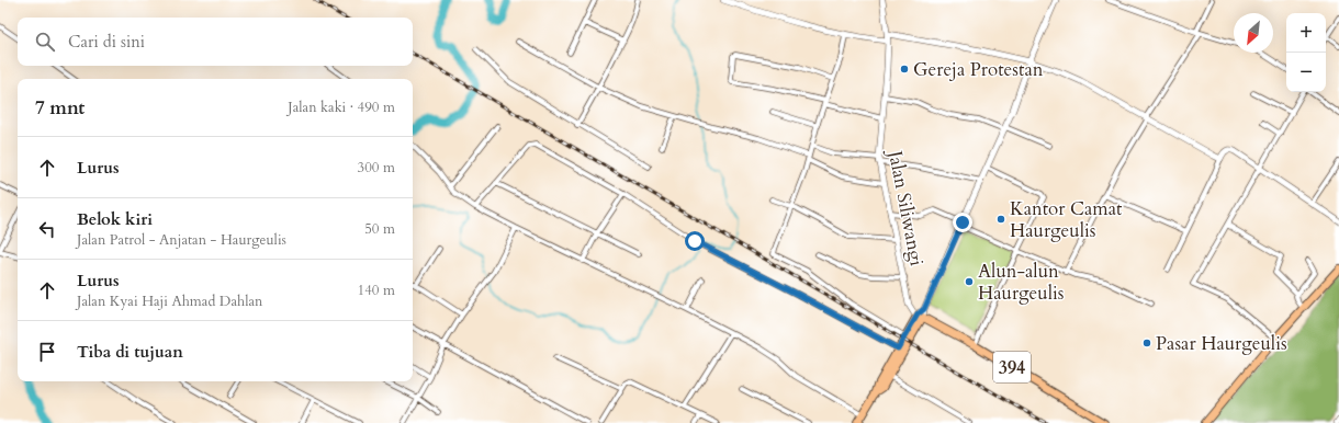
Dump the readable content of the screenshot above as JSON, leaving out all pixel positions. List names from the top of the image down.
{
  "streets": {
    "main road": ["394"],
    "street": ["Jalan Siliwangi"]
  },
  "crossings": [
    ["Jalan Siliwangi", "394"]
  ],
  "places": [
    "Gereja Protestan",
    "Kantor Camat Haurgeulis",
    "Alun-alun Haurgeulis",
    "Pasar Haurgeulis"
  ],
  "north": "bottom left",
  "page": {
    "map_buttons": ["+", "−"],
    "search": "Cari di sini",
    "heading": ["7 mnt", "Jalan kaki · 490 m"],
    "list": [
      ["Lurus", "300 m"],
      ["Belok kiri", "Jalan Patrol - Anjatan - Haurgeulis", "50 m"],
      ["Lurus", "Jalan Kyai Haji Ahmad Dahlan", "140 m"],
      "Tiba di tujuan"
    ]
  }
}
